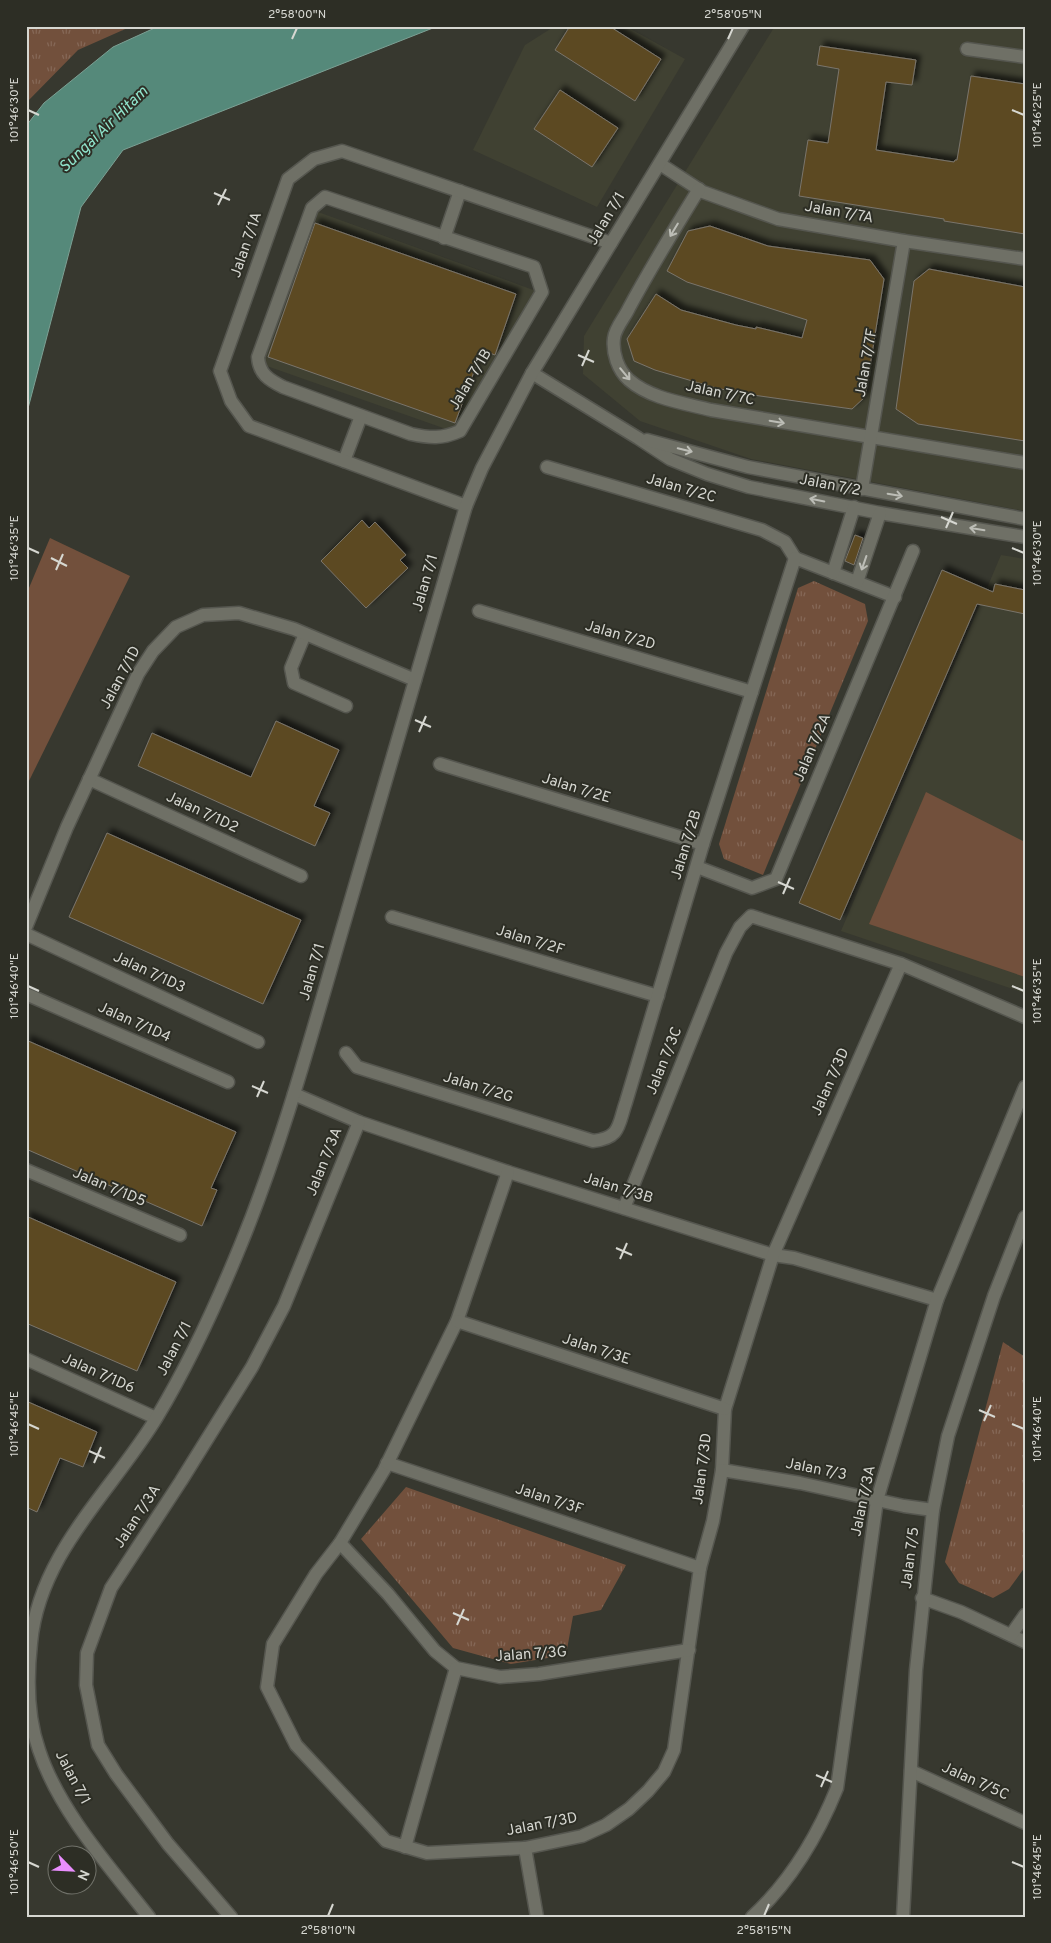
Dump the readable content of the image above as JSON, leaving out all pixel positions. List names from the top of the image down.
{
  "streets": {
    "street": [
      "Jalan 7/7A",
      "Jalan 7/1",
      "Jalan 7/1A",
      "Jalan 7/7F",
      "Jalan 7/1B",
      "Jalan 7/7C",
      "Jalan 7/2",
      "Jalan 7/2C",
      "Jalan 7/2D",
      "Jalan 7/1D",
      "Jalan 7/2A",
      "Jalan 7/2E",
      "Jalan 7/1D2",
      "Jalan 7/2B",
      "Jalan 7/2F",
      "Jalan 7/1D3",
      "Jalan 7/1D4",
      "Jalan 7/3C",
      "Jalan 7/3D",
      "Jalan 7/2G",
      "Jalan 7/3A",
      "Jalan 7/1D5",
      "Jalan 7/3B",
      "Jalan 7/3E",
      "Jalan 7/1D6",
      "Jalan 7/3",
      "Jalan 7/3F",
      "Jalan 7/5",
      "Jalan 7/3G",
      "Jalan 7/5C"
    ]
  },
  "crossings": [
    ["Jalan 7/7A", "Jalan 7/1"],
    ["Jalan 7/7A", "Jalan 7/7F"],
    ["Jalan 7/7A", "Jalan 7/7C"],
    ["Jalan 7/1", "Jalan 7/1A"],
    ["Jalan 7/1", "Jalan 7/2"],
    ["Jalan 7/1", "Jalan 7/1D"],
    ["Jalan 7/1", "Jalan 7/3B"],
    ["Jalan 7/1", "Jalan 7/1D6"],
    ["Jalan 7/7F", "Jalan 7/7C"],
    ["Jalan 7/7F", "Jalan 7/2"],
    ["Jalan 7/2C", "Jalan 7/2B"],
    ["Jalan 7/2D", "Jalan 7/2B"],
    ["Jalan 7/1D", "Jalan 7/1D2"],
    ["Jalan 7/2A", "Jalan 7/2B"],
    ["Jalan 7/2E", "Jalan 7/2B"],
    ["Jalan 7/2B", "Jalan 7/2F"],
    ["Jalan 7/2B", "Jalan 7/2G"],
    ["Jalan 7/3C", "Jalan 7/3D"],
    ["Jalan 7/3C", "Jalan 7/3B"],
    ["Jalan 7/3D", "Jalan 7/3B"],
    ["Jalan 7/3D", "Jalan 7/3E"],
    ["Jalan 7/3D", "Jalan 7/3"],
    ["Jalan 7/3D", "Jalan 7/3F"],
    ["Jalan 7/3D", "Jalan 7/3G"],
    ["Jalan 7/3A", "Jalan 7/3B"],
    ["Jalan 7/3A", "Jalan 7/3"],
    ["Jalan 7/3", "Jalan 7/5"],
    ["Jalan 7/5", "Jalan 7/5C"]
  ],
  "water": ["Sungai Air Hitam"],
  "north": "bottom right",
  "coordinates": [
    "2°58'00\"N",
    "2°58'05\"N",
    "101°46'30\"E",
    "101°46'25\"E",
    "101°46'35\"E",
    "101°46'40\"E",
    "101°46'45\"E",
    "101°46'50\"E",
    "2°58'10\"N",
    "2°58'15\"N"
  ]
}
